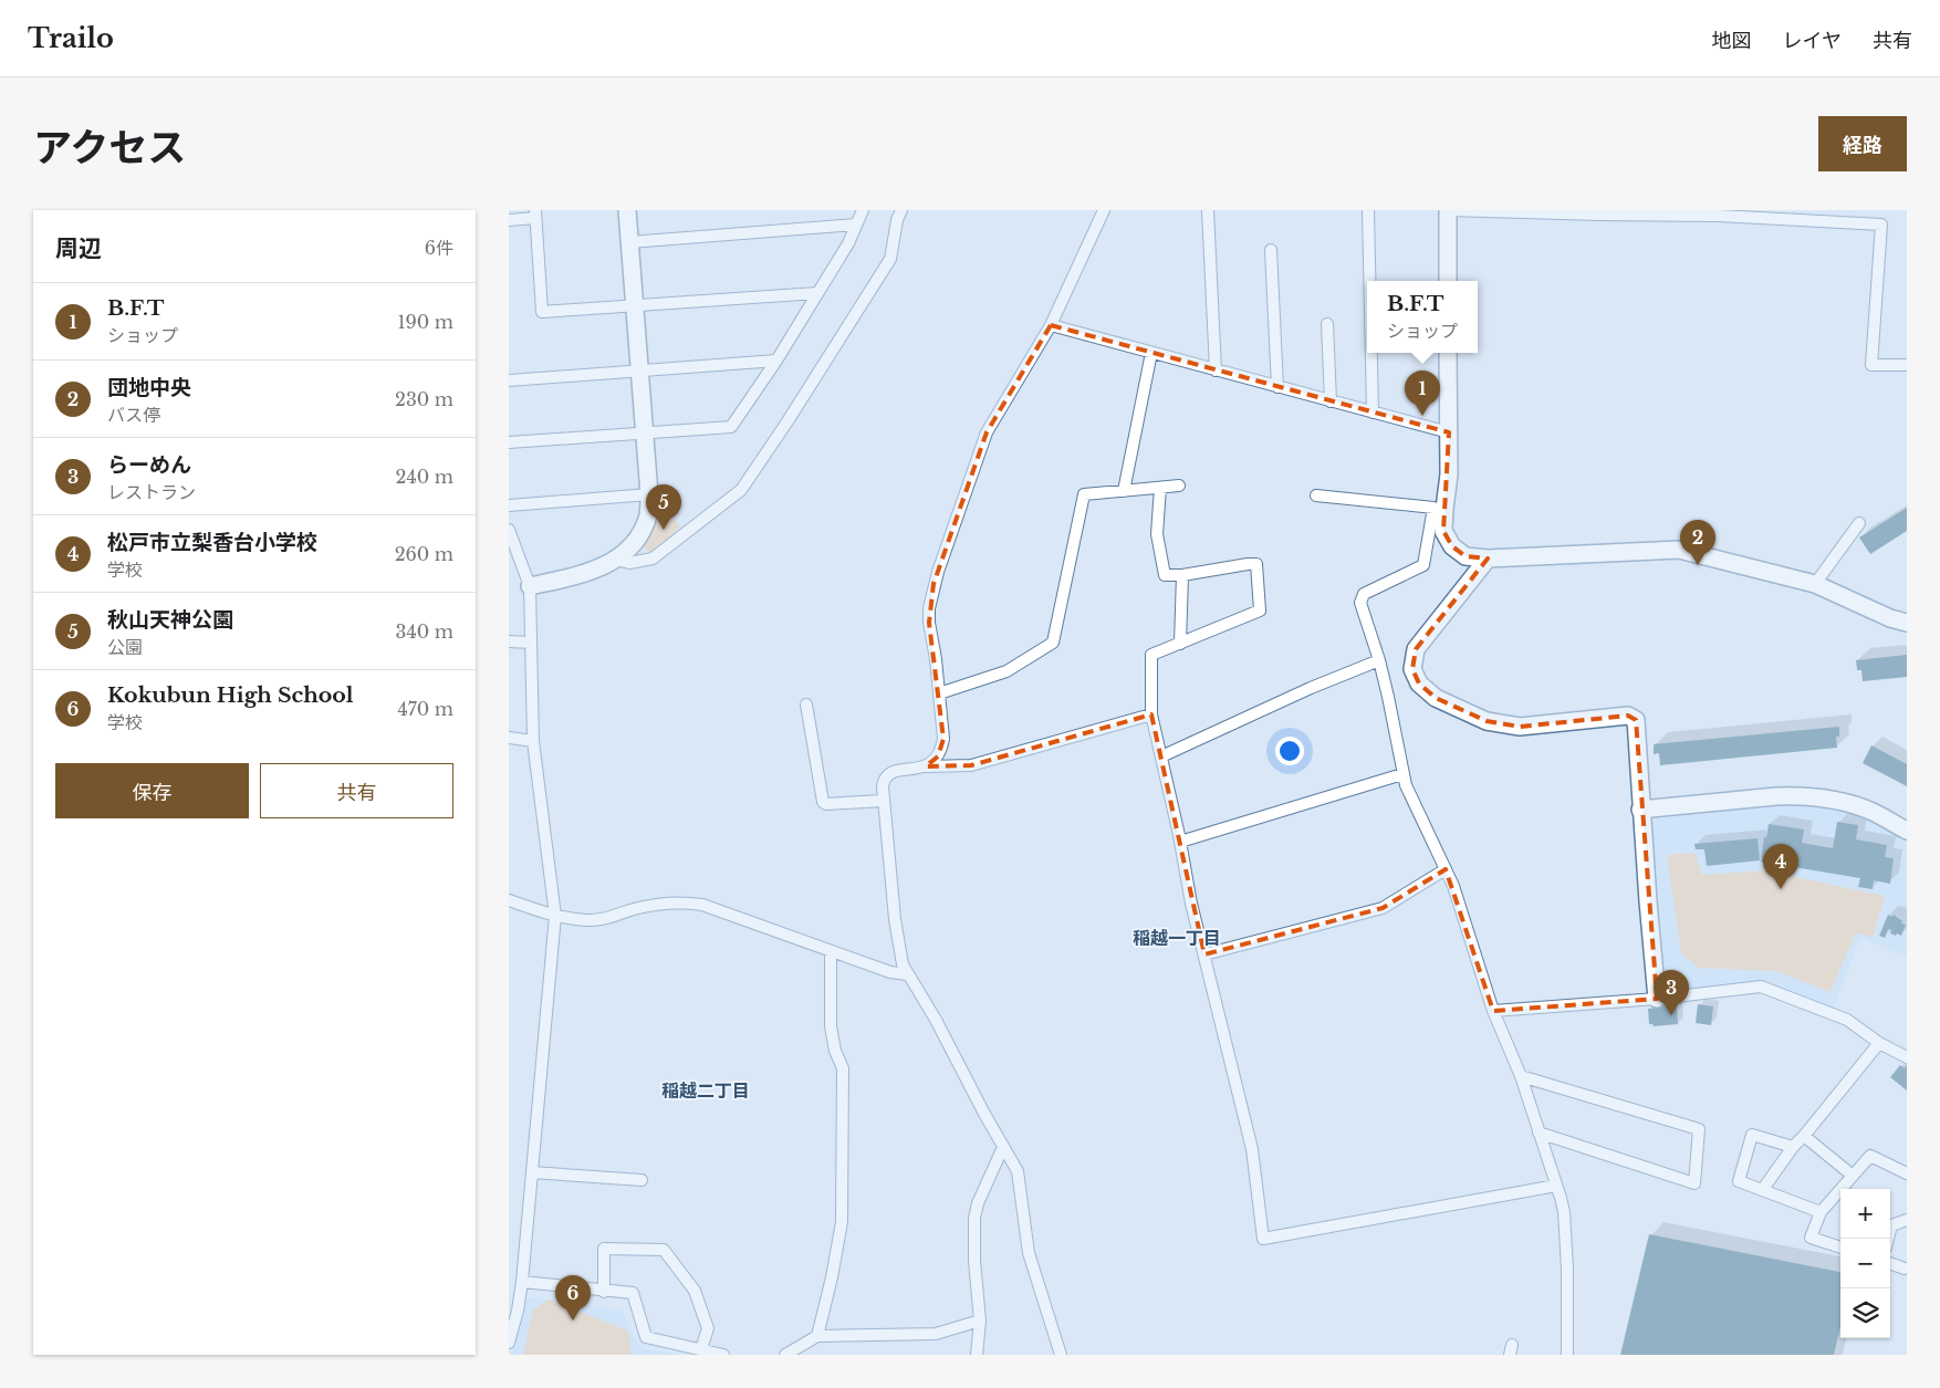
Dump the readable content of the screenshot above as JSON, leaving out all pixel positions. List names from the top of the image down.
{
  "districts": ["稲越一丁目", "稲越二丁目"],
  "page": {
    "header": "Trailo",
    "nav": ["地図", "レイヤ", "共有"],
    "title": "アクセス",
    "buttons": [
      "経路",
      ["保存", "共有"]
    ],
    "heading": ["周辺", "6件"],
    "popup": ["B.F.T", "ショップ"],
    "list": [
      {
        "mark": "1",
        "name": "B.F.T",
        "note": "ショップ",
        "value": "190 m"
      },
      {
        "mark": "2",
        "name": "団地中央",
        "note": "バス停",
        "value": "230 m"
      },
      {
        "mark": "3",
        "name": "らーめん",
        "note": "レストラン",
        "value": "240 m"
      },
      {
        "mark": "4",
        "name": "松戸市立梨香台小学校",
        "note": "学校",
        "value": "260 m"
      },
      {
        "mark": "5",
        "name": "秋山天神公園",
        "note": "公園",
        "value": "340 m"
      },
      {
        "mark": "6",
        "name": "Kokubun High School",
        "note": "学校",
        "value": "470 m"
      }
    ],
    "pins": [
      "1",
      "5",
      "2",
      "4",
      "3",
      "6"
    ],
    "map_buttons": ["+", "−"]
  }
}
